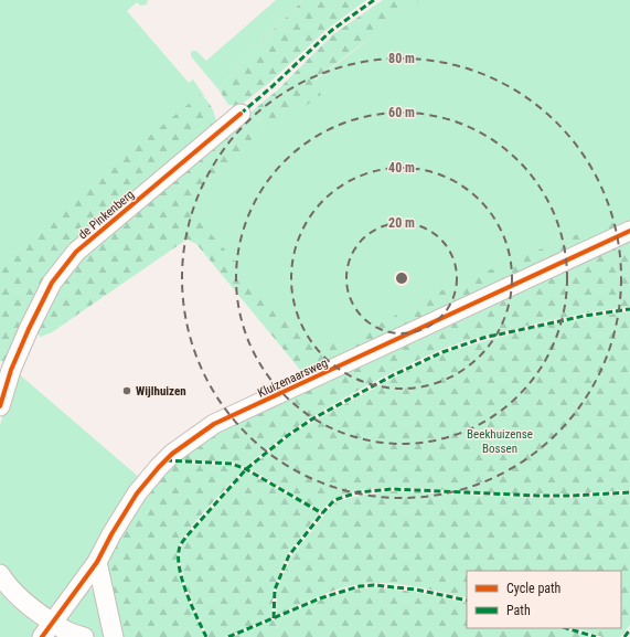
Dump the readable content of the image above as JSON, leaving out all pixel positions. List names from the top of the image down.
{
  "streets": {
    "street": ["de Pinkenberg", "Kluizenaarsweg"]
  },
  "parks": ["Beekhuizense Bossen"],
  "places": ["Wijlhuizen"],
  "legend": ["Cycle path", "Path"],
  "rings": [
    "80 m",
    "60 m",
    "40 m",
    "20 m"
  ]
}
